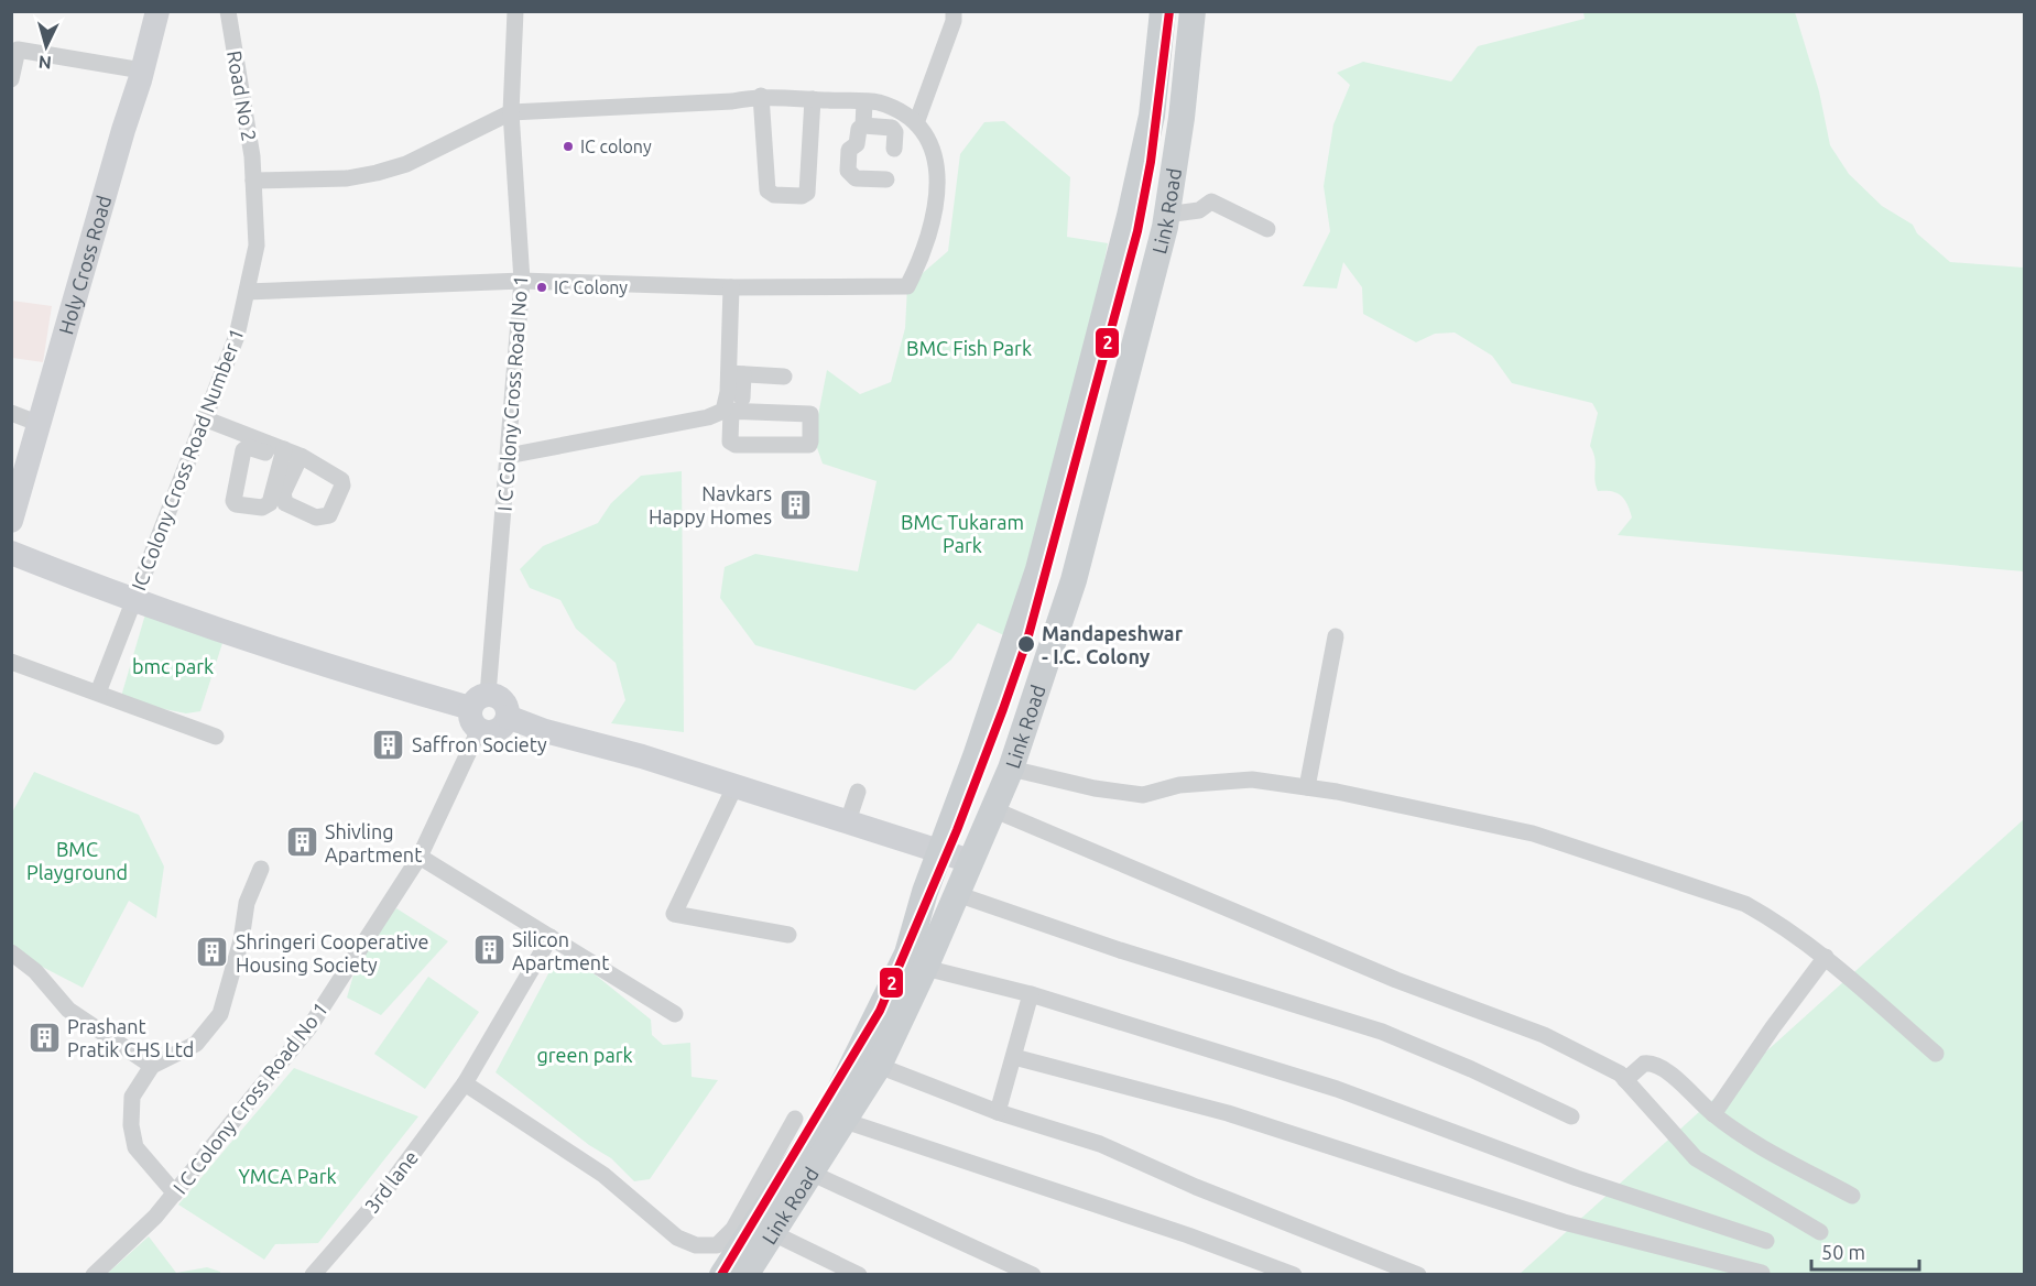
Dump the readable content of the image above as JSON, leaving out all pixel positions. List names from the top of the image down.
{
  "streets": {
    "main road": ["Link Road"],
    "street": [
      "Road No 2",
      "Holy Cross Road",
      "I C Colony Cross Road No 1",
      "IC Colony Cross Road Number 1",
      "3rd lane"
    ]
  },
  "crossings": [
    ["Road No 2", "IC Colony Cross Road Number 1"]
  ],
  "parks": [
    "BMC Fish Park",
    "BMC Tukaram Park",
    "bmc park",
    "BMC Playground",
    "green park",
    "YMCA Park"
  ],
  "places": {
    "other": ["IC colony", "IC Colony", "Mandapeshwar - I.C. Colony"],
    "building": [
      "Navkars Happy Homes",
      "Saffron Society",
      "Shivling Apartment",
      "Silicon Apartment",
      "Shringeri Cooperative Housing Society",
      "Prashant Pratik CHS Ltd"
    ]
  },
  "lines": ["metro line 2"],
  "scale_bar": "50 m",
  "north": "bottom"
}
